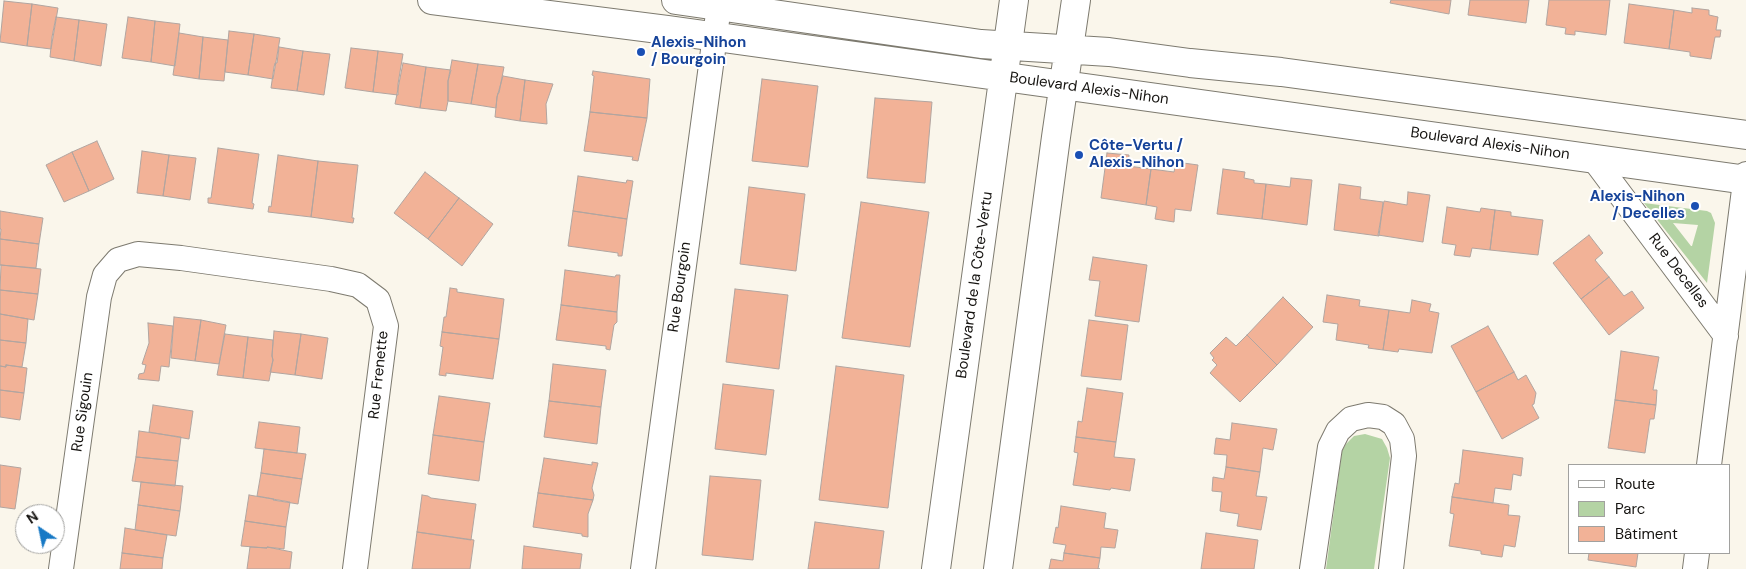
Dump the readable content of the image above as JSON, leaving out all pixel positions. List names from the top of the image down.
{
  "streets": {
    "street": [
      "Boulevard Alexis-Nihon",
      "Rue Decelles",
      "Boulevard de la Côte-Vertu",
      "Rue Bourgoin",
      "Rue Frenette",
      "Rue Sigouin"
    ]
  },
  "crossings": [
    ["Boulevard Alexis-Nihon", "Rue Decelles"],
    ["Boulevard Alexis-Nihon", "Boulevard de la Côte-Vertu"],
    ["Boulevard Alexis-Nihon", "Rue Bourgoin"],
    ["Rue Frenette", "Rue Sigouin"]
  ],
  "places": ["Alexis-Nihon / Bourgoin", "Côte-Vertu / Alexis-Nihon", "Alexis-Nihon / Decelles"],
  "legend": ["Route", "Parc", "Bâtiment"],
  "north": "top left"
}
